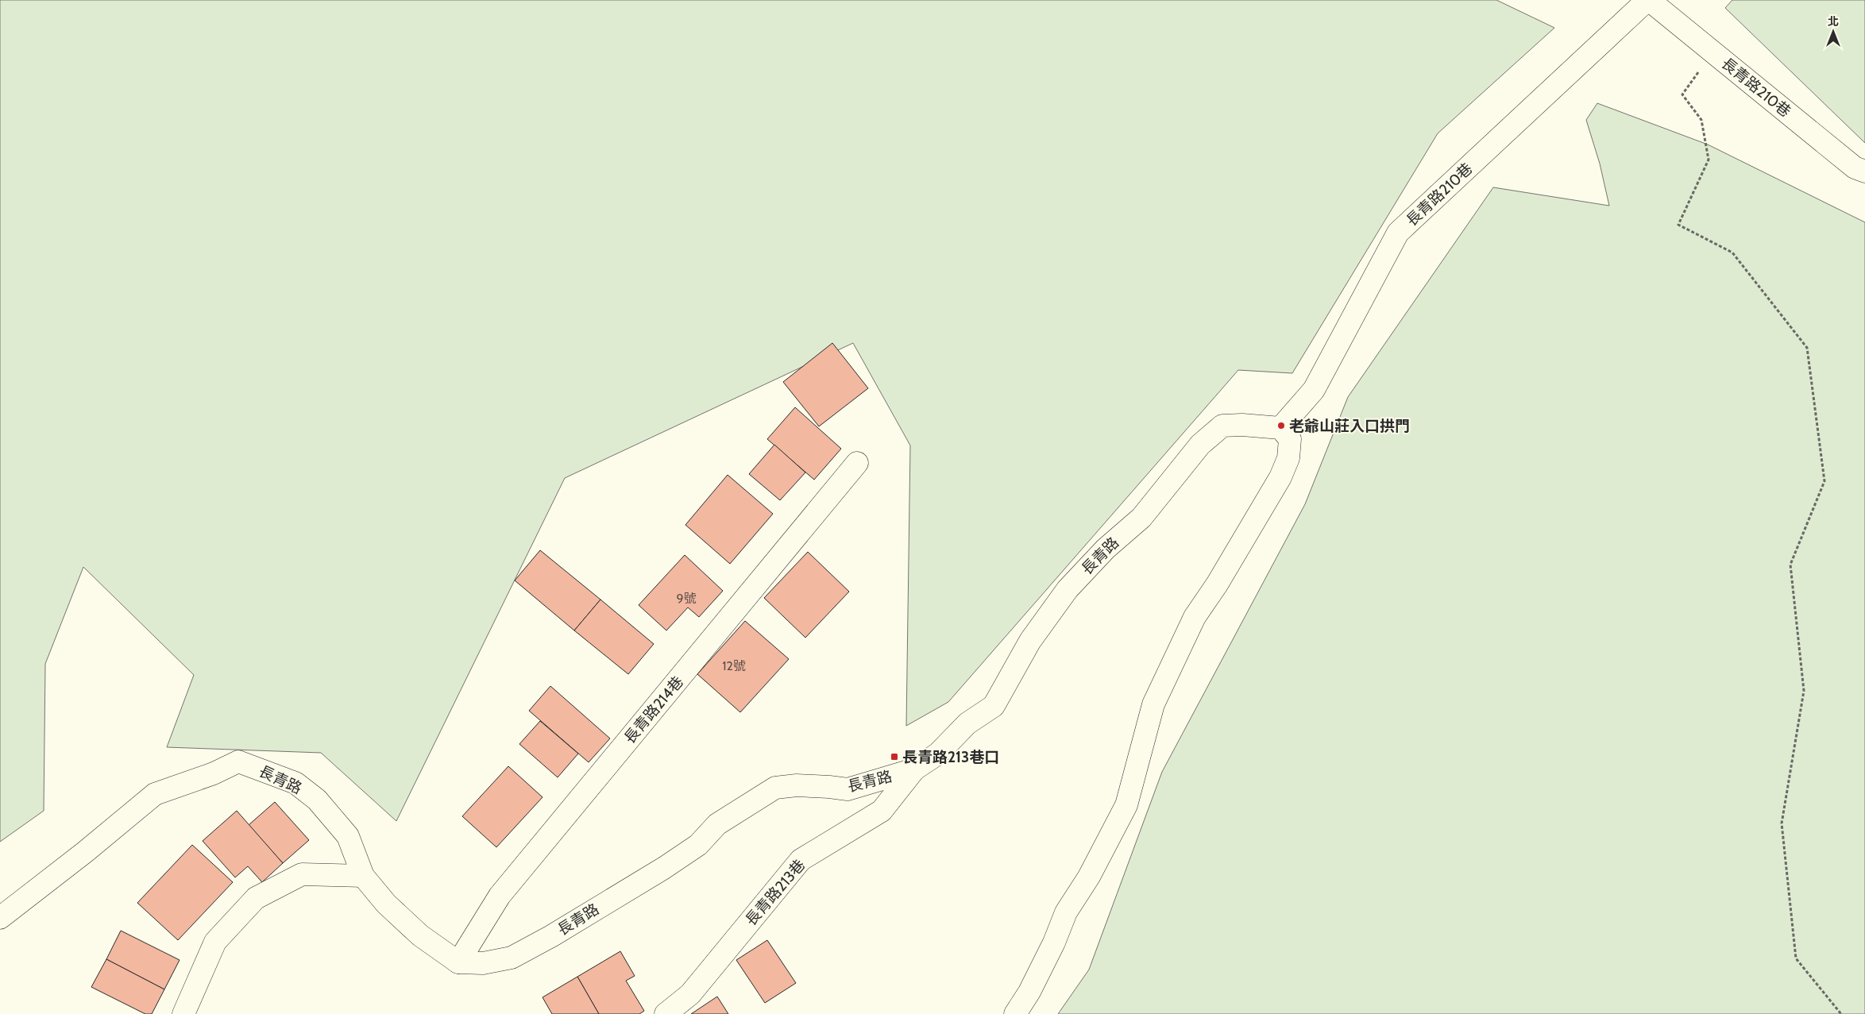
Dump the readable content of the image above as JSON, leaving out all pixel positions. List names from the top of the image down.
{
  "streets": {
    "street": [
      "長青路210巷",
      "長青路",
      "長青路214巷",
      "長青路213巷"
    ]
  },
  "crossings": [
    ["長青路210巷", "長青路"],
    ["長青路", "長青路214巷"],
    ["長青路", "長青路213巷"]
  ],
  "places": {
    "other": ["老爺山莊入口拱門"],
    "transit": ["長青路213巷口"]
  },
  "house_numbers": ["9號", "12號"],
  "north": "top"
}
